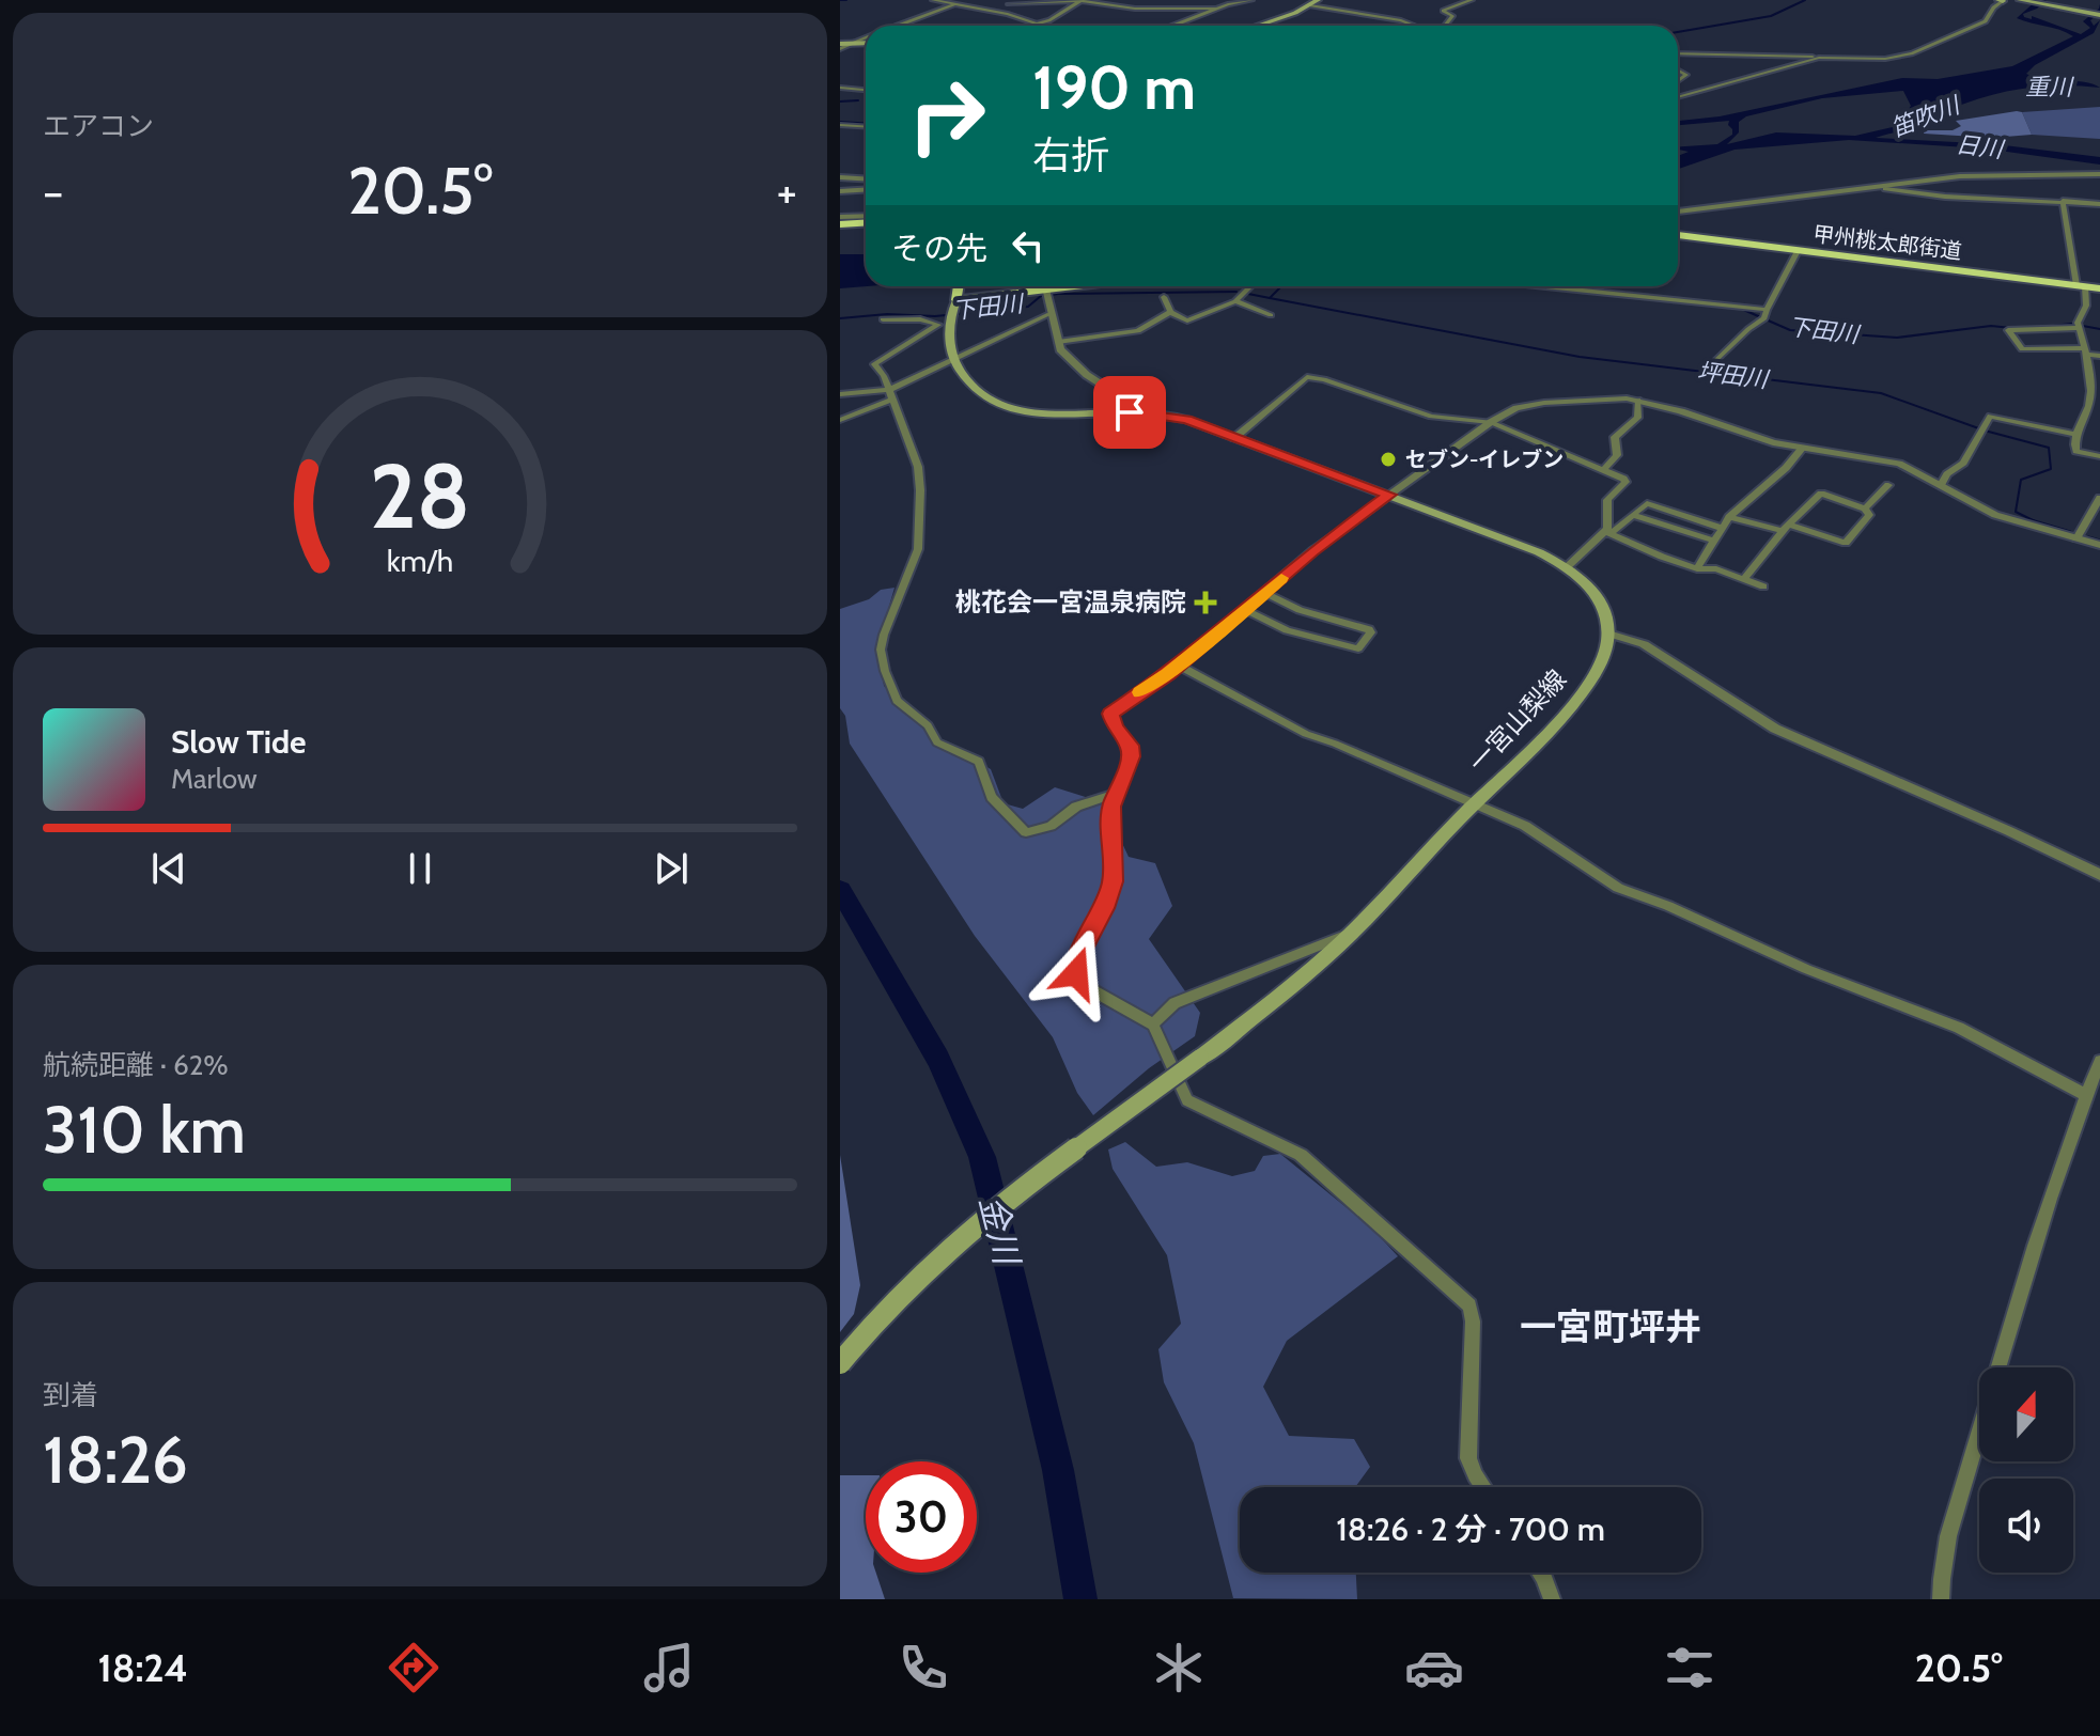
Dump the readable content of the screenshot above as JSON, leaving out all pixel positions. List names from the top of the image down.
{
  "streets": {
    "highway": ["甲州桃太郎街道"],
    "main road": ["一宮山梨線"]
  },
  "districts": ["一宮町坪井"],
  "water": [
    "重川",
    "笛吹川",
    "日川",
    "下田川",
    "坪田川",
    "金川"
  ],
  "places": {
    "other": ["セブン-イレブン"],
    "health": ["桃花会一宮温泉病院"]
  },
  "north": "top",
  "page": {
    "tile": [
      "エアコン",
      ["航続距離 · 62%", "310 km"],
      ["到着", "18:26"]
    ],
    "turn": ["190 m", "右折"],
    "heat": ["−", "20.5°", "+"],
    "then": "その先",
    "song": ["Slow Tide", "Marlow"],
    "limit": "30",
    "trip": "18:26 · 2 分 · 700 m",
    "tabs": ["18:24", "20.5°"],
    "gauge": ["28", "km/h"]
  }
}
